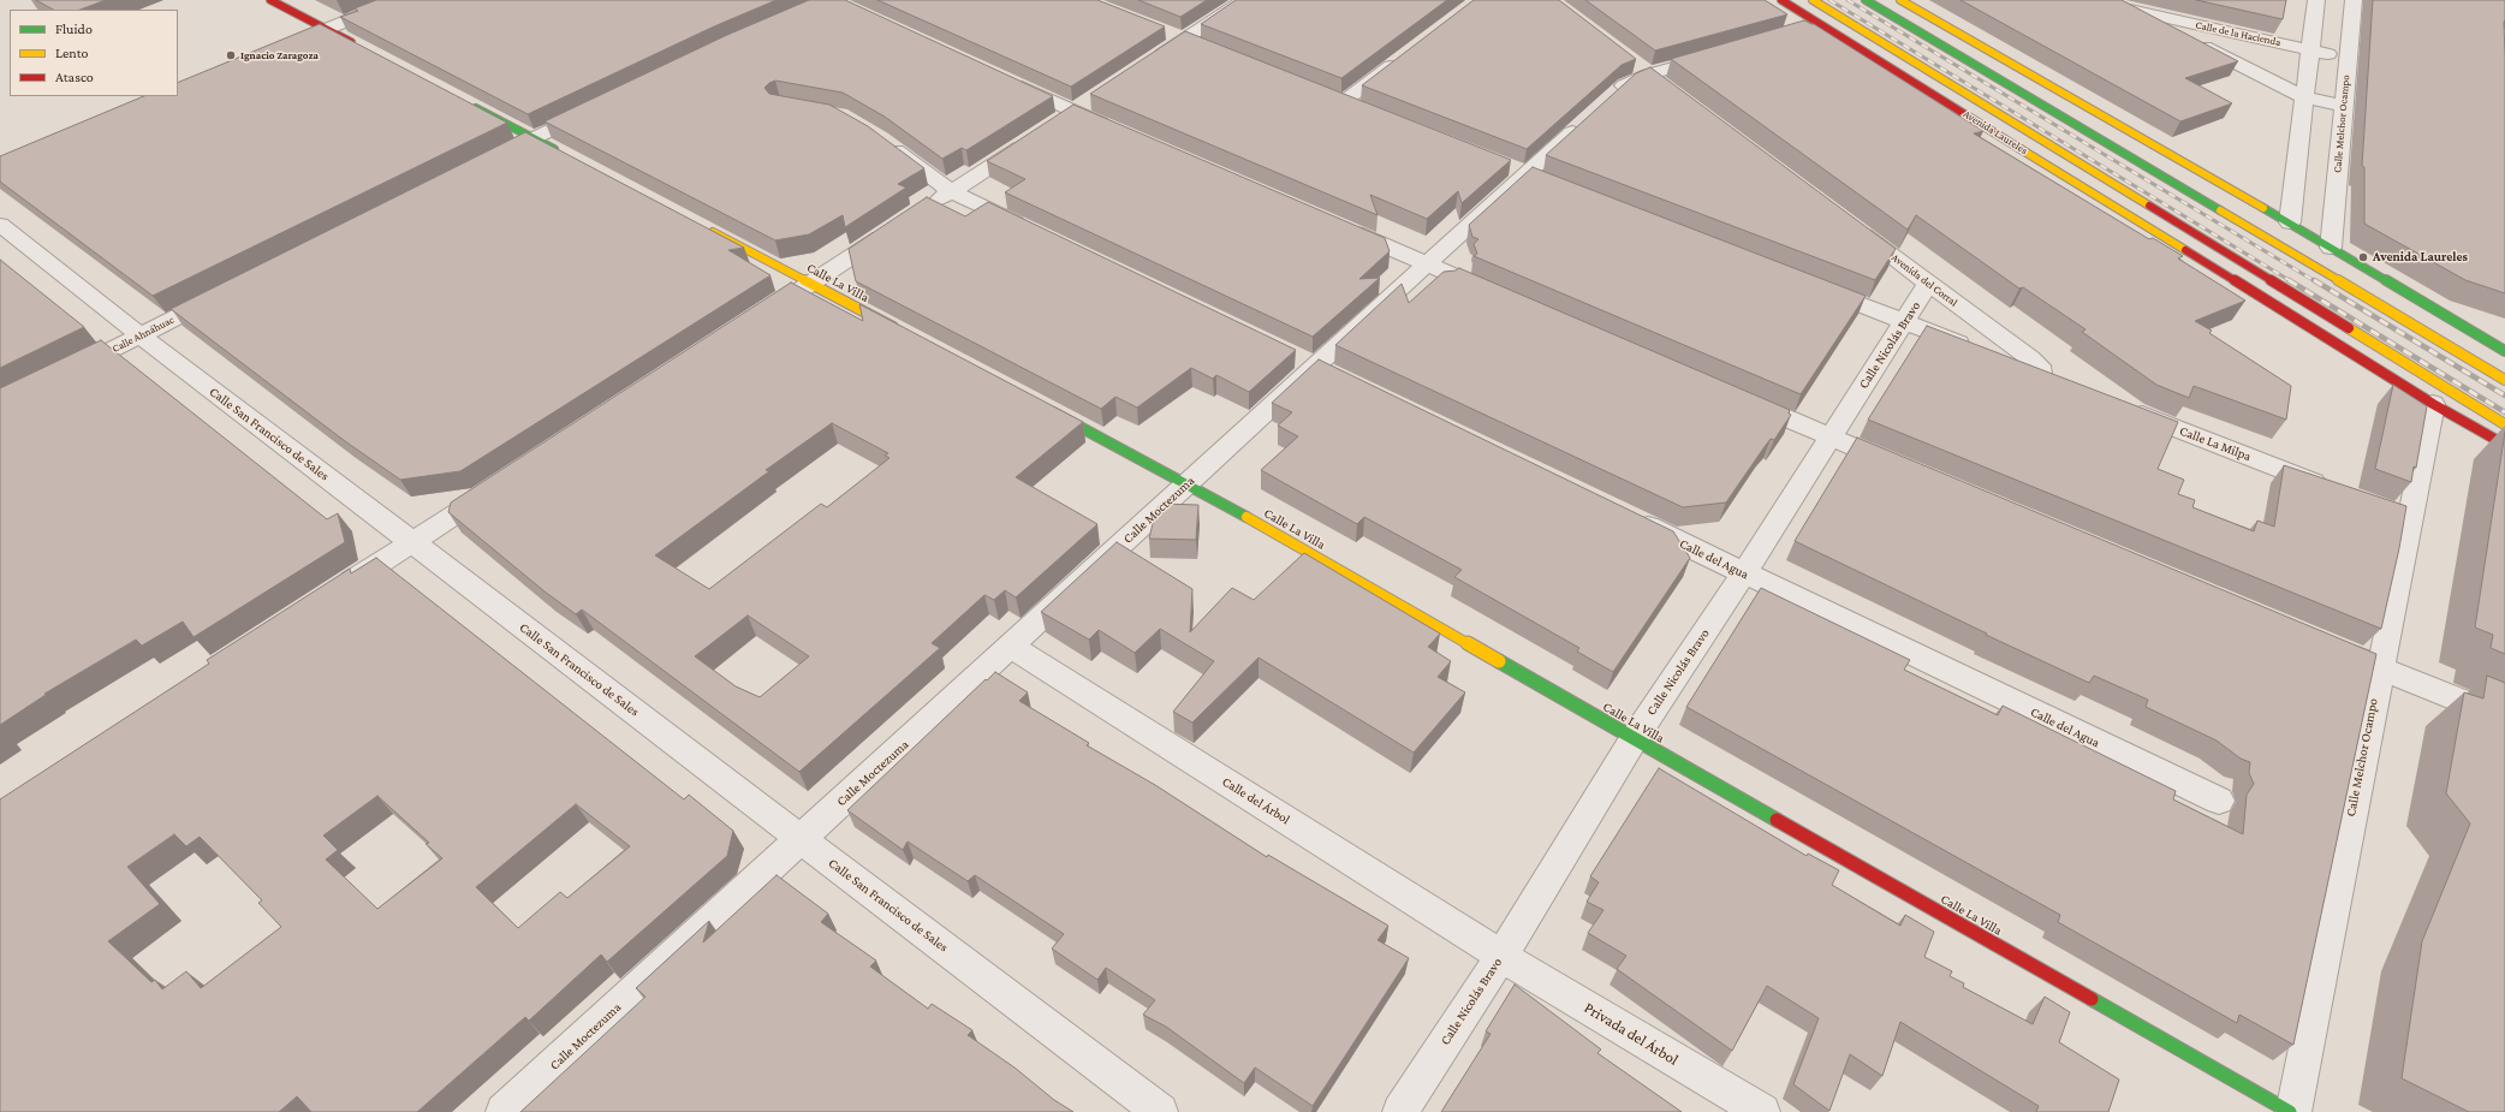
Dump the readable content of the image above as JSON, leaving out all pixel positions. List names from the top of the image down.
{
  "streets": {
    "main road": ["Avenida Laureles", "Calle La Villa"],
    "street": [
      "Calle de la Hacienda",
      "Calle Melchor Ocampo",
      "Avenida del Corral",
      "Calle Ahnáhuac",
      "Calle Nicolás Bravo",
      "Calle San Francisco de Sales",
      "Calle La Milpa",
      "Calle Moctezuma",
      "Calle del Agua",
      "Calle del Árbol",
      "Privada del Árbol"
    ]
  },
  "crossings": [
    ["Calle de la Hacienda", "Calle Melchor Ocampo"],
    ["Calle Melchor Ocampo", "Avenida Laureles"],
    ["Calle Melchor Ocampo", "Calle La Villa"],
    ["Avenida del Corral", "Calle Nicolás Bravo"],
    ["Calle La Villa", "Calle Nicolás Bravo"],
    ["Calle La Villa", "Calle Moctezuma"],
    ["Calle Ahnáhuac", "Calle San Francisco de Sales"],
    ["Calle Nicolás Bravo", "Calle del Agua"],
    ["Calle Nicolás Bravo", "Calle del Árbol"],
    ["Calle Nicolás Bravo", "Privada del Árbol"],
    ["Calle San Francisco de Sales", "Calle Moctezuma"],
    ["Calle Moctezuma", "Calle del Árbol"],
    ["Calle del Árbol", "Privada del Árbol"]
  ],
  "places": ["Ignacio Zaragoza", "Avenida Laureles"],
  "legend": ["Fluido", "Lento", "Atasco"]
}
